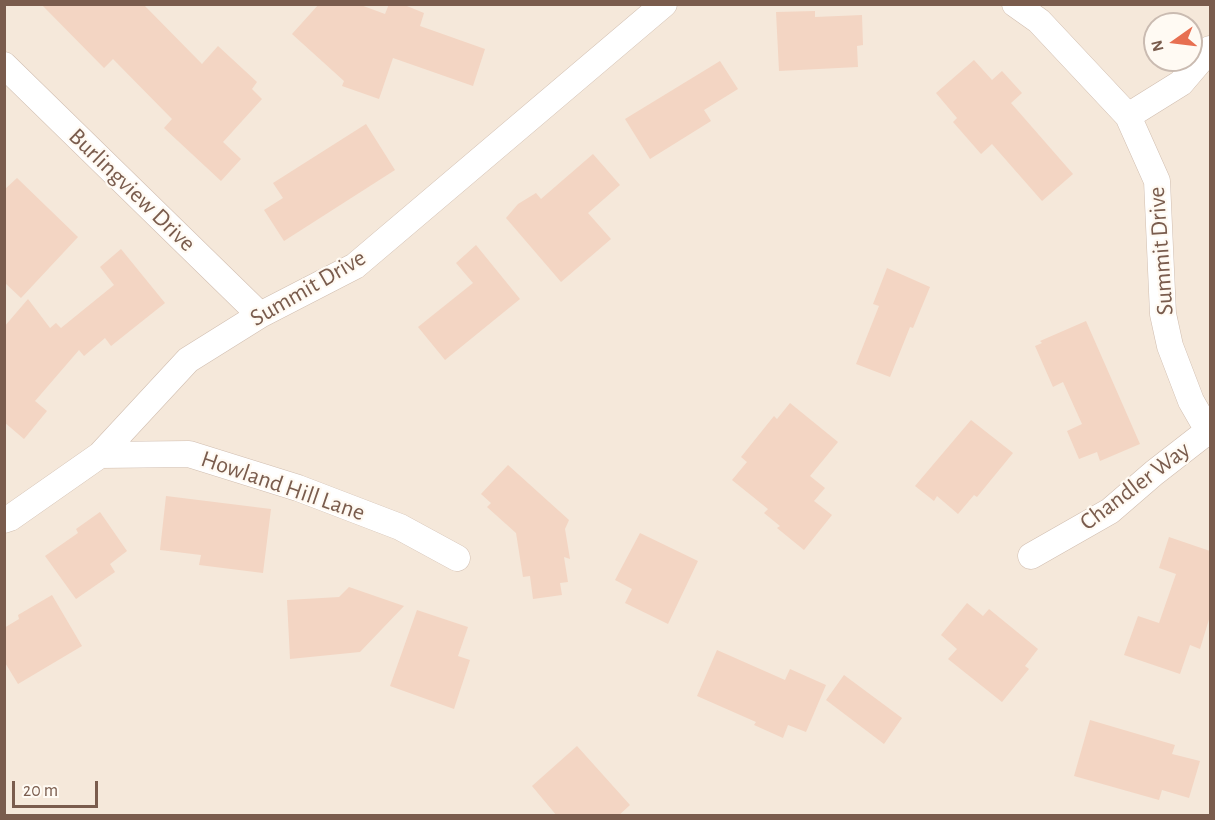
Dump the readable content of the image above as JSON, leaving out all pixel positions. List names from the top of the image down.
{
  "streets": {
    "street": [
      "Burlingview Drive",
      "Summit Drive",
      "Howland Hill Lane",
      "Chandler Way"
    ]
  },
  "crossings": [
    ["Burlingview Drive", "Summit Drive"],
    ["Summit Drive", "Howland Hill Lane"],
    ["Summit Drive", "Chandler Way"]
  ],
  "scale_bar": "20 m",
  "north": "left"
}
